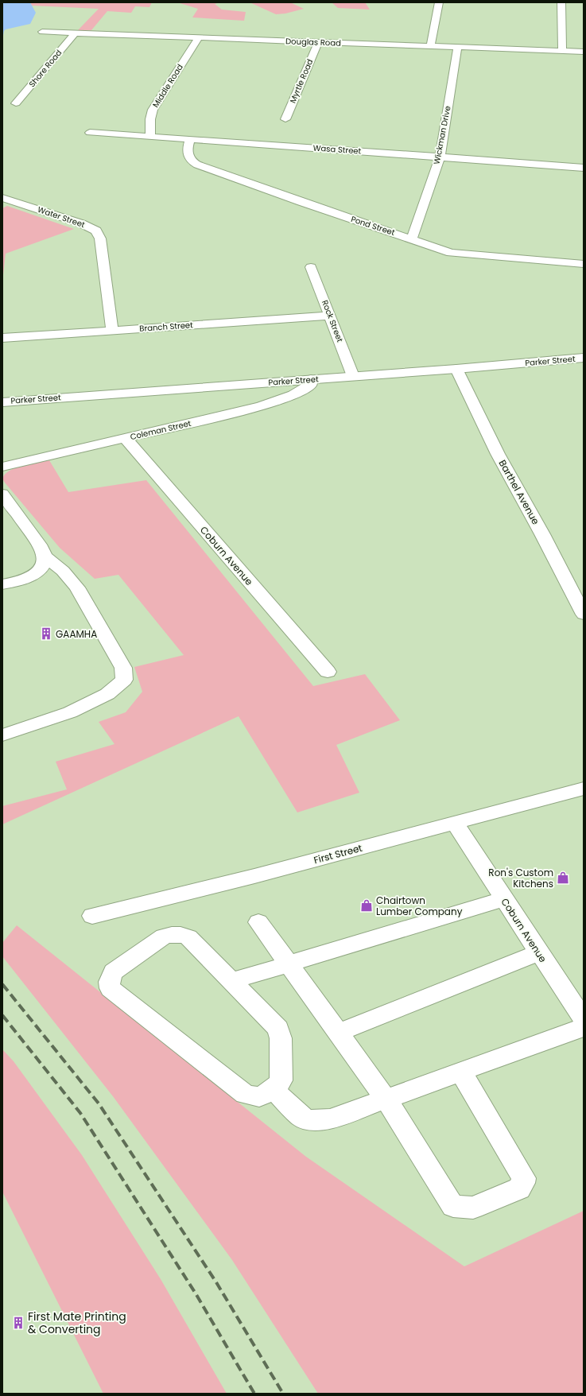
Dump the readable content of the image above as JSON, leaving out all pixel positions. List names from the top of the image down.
{
  "streets": {
    "street": [
      "Douglas Road",
      "Shore Road",
      "Myrtle Road",
      "Middle Road",
      "Wickman Drive",
      "Wasa Street",
      "Water Street",
      "Pond Street",
      "Rock Street",
      "Branch Street",
      "Parker Street",
      "Coleman Street",
      "Barthel Avenue",
      "Coburn Avenue",
      "First Street"
    ]
  },
  "crossings": [
    ["Douglas Road", "Shore Road"],
    ["Douglas Road", "Myrtle Road"],
    ["Douglas Road", "Middle Road"],
    ["Douglas Road", "Wickman Drive"],
    ["Middle Road", "Wasa Street"],
    ["Wickman Drive", "Wasa Street"],
    ["Wickman Drive", "Pond Street"],
    ["Wasa Street", "Pond Street"],
    ["Water Street", "Branch Street"],
    ["Rock Street", "Branch Street"],
    ["Rock Street", "Parker Street"],
    ["Parker Street", "Coleman Street"],
    ["Parker Street", "Barthel Avenue"],
    ["Coleman Street", "Coburn Avenue"],
    ["Coburn Avenue", "First Street"]
  ],
  "places": {
    "building": ["GAAMHA", "First Mate Printing & Converting"],
    "shop": ["Ron's Custom Kitchens", "Chairtown Lumber Company"]
  }
}
